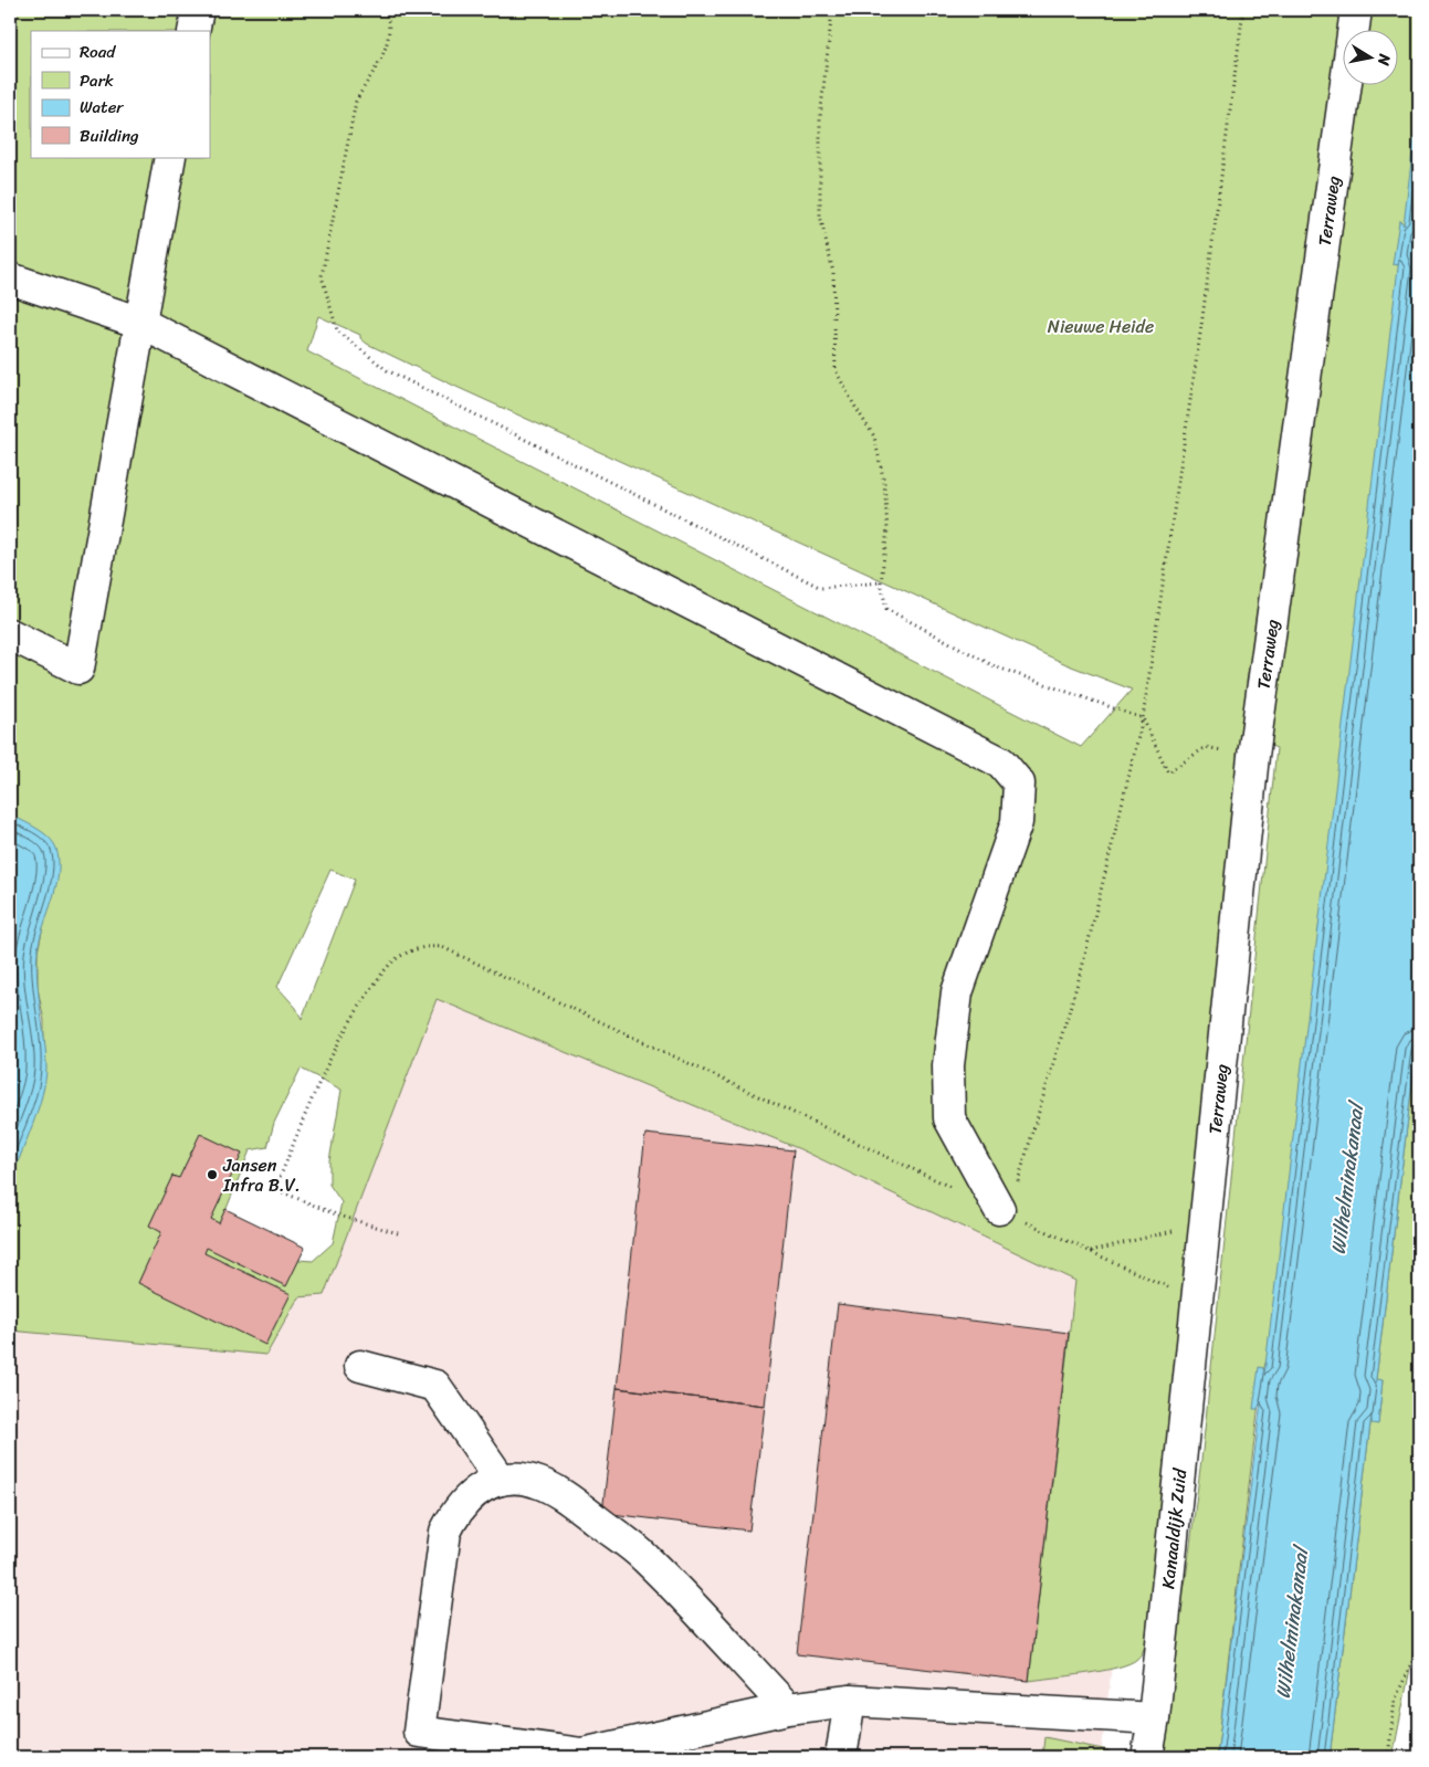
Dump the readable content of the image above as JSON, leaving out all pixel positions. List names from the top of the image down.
{
  "streets": {
    "street": ["Terraweg", "Kanaaldijk Zuid"]
  },
  "crossings": [
    ["Terraweg", "Kanaaldijk Zuid"]
  ],
  "water": ["Wilhelminakanaal"],
  "parks": ["Nieuwe Heide"],
  "places": ["Jansen Infra B.V."],
  "legend": [
    "Road",
    "Park",
    "Water",
    "Building"
  ],
  "north": "right"
}
